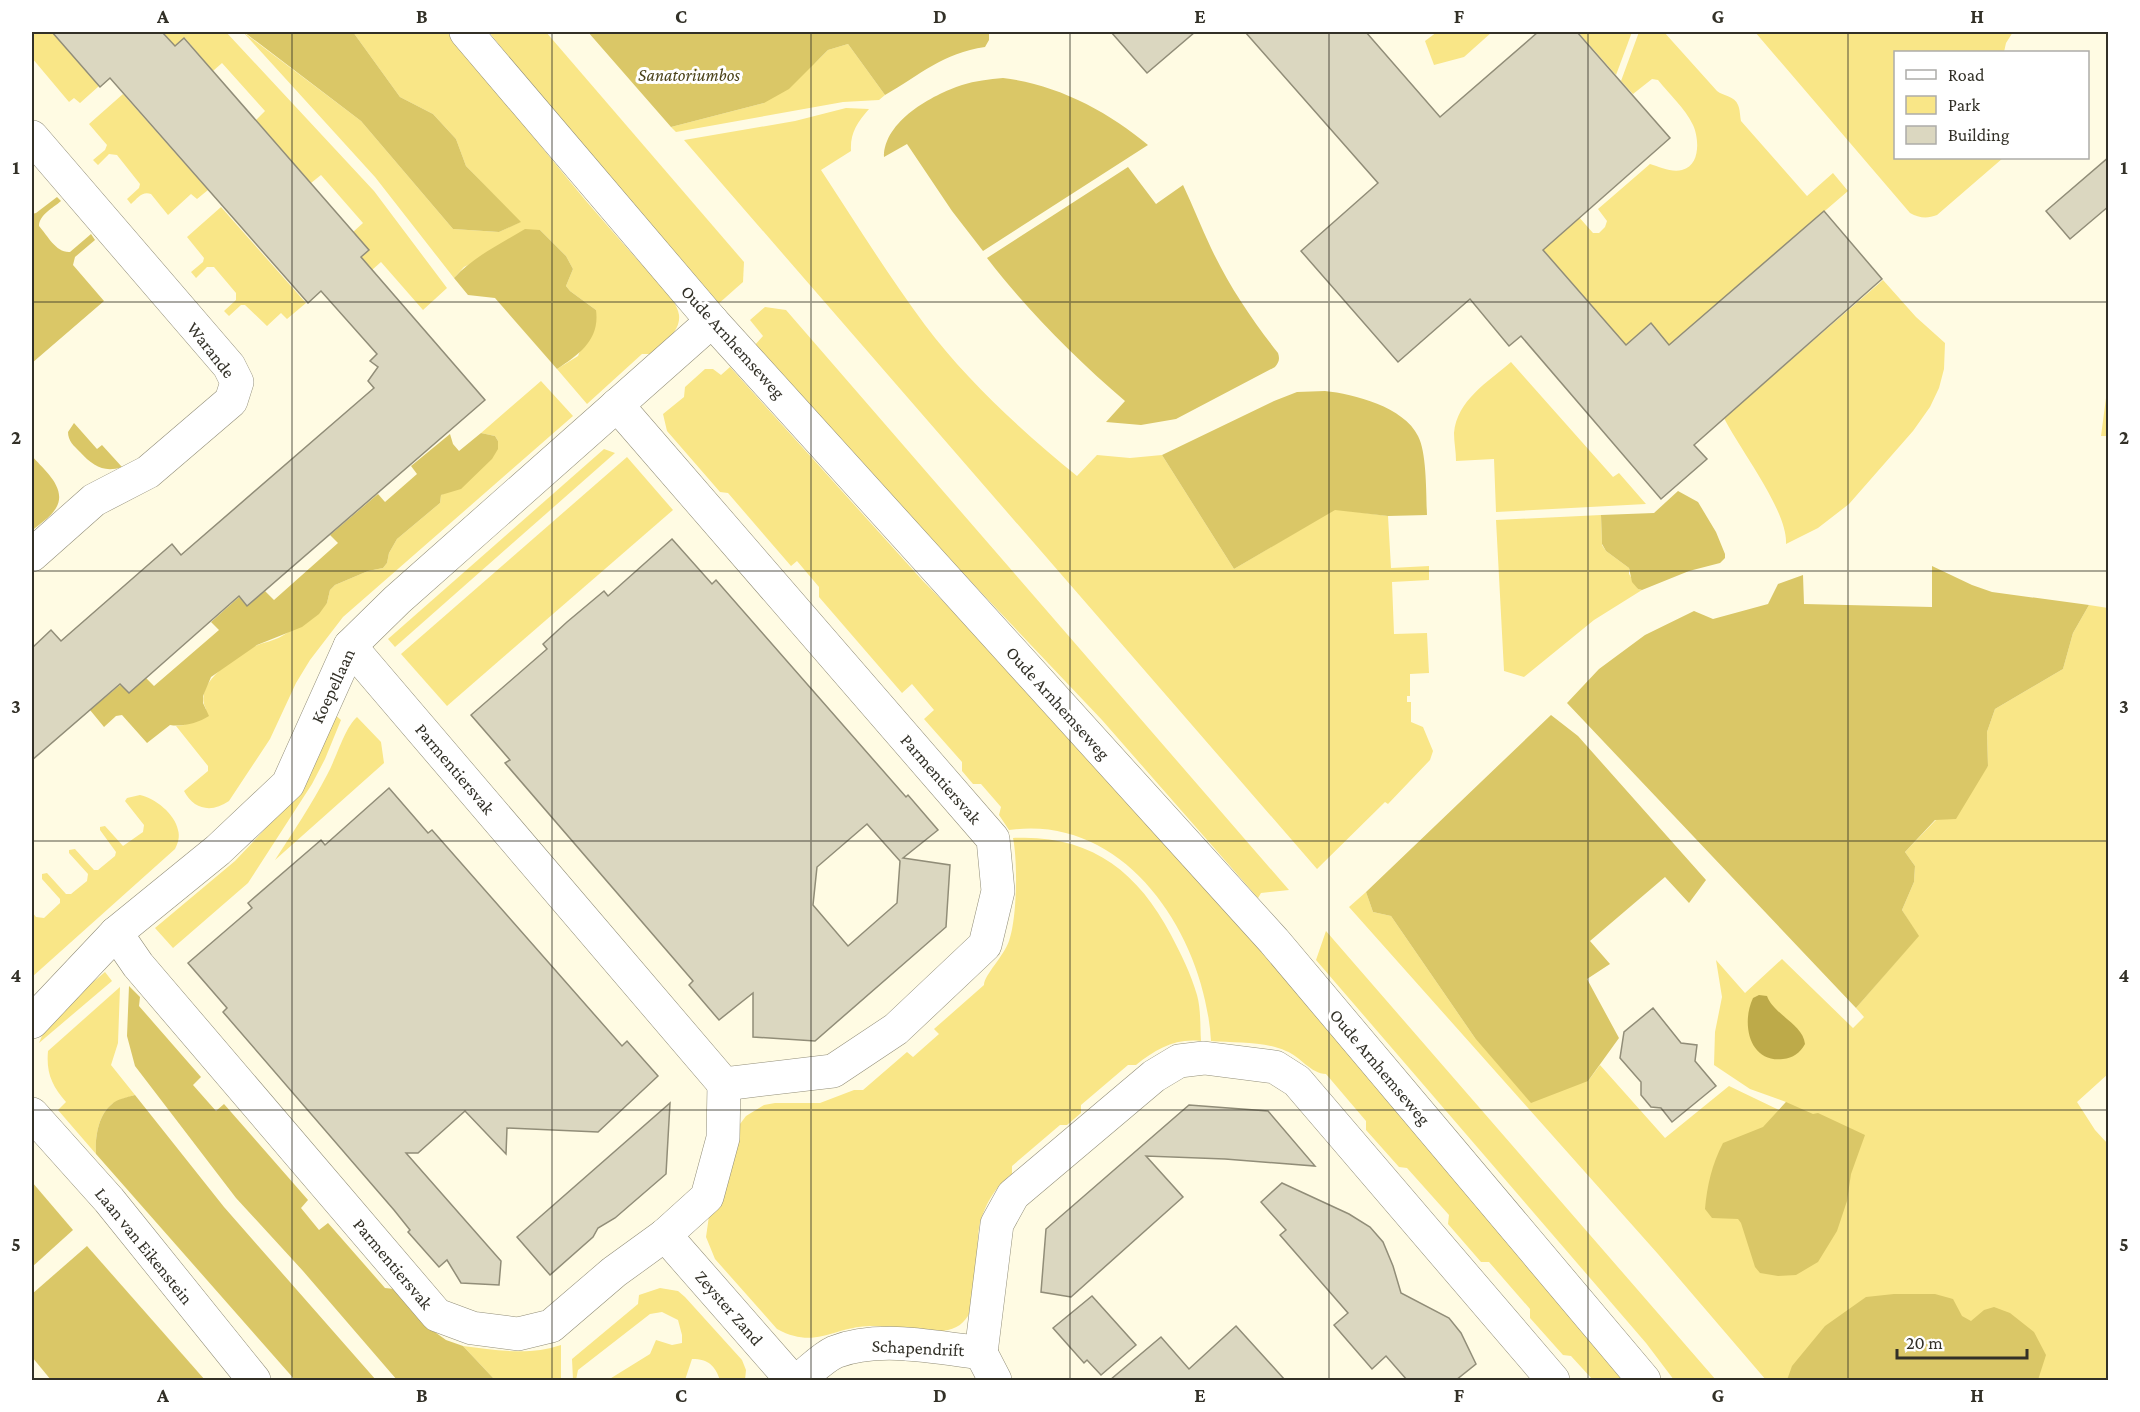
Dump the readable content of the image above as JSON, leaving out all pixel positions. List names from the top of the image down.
{
  "streets": {
    "street": [
      "Oude Arnhemseweg",
      "Warande",
      "Koepellaan",
      "Parmentiersvak",
      "Laan van Eikenstein",
      "Zeyster Zand",
      "Schapendrift"
    ]
  },
  "crossings": [
    ["Oude Arnhemseweg", "Koepellaan"],
    ["Koepellaan", "Parmentiersvak"],
    ["Parmentiersvak", "Zeyster Zand"]
  ],
  "parks": ["Sanatoriumbos"],
  "legend": ["Road", "Park", "Building"],
  "scale_bar": "20 m",
  "grid": {
    "columns": [
      "A",
      "B",
      "C",
      "D",
      "E",
      "F",
      "G",
      "H"
    ],
    "rows": [
      "1",
      "2",
      "3",
      "4",
      "5"
    ]
  }
}
